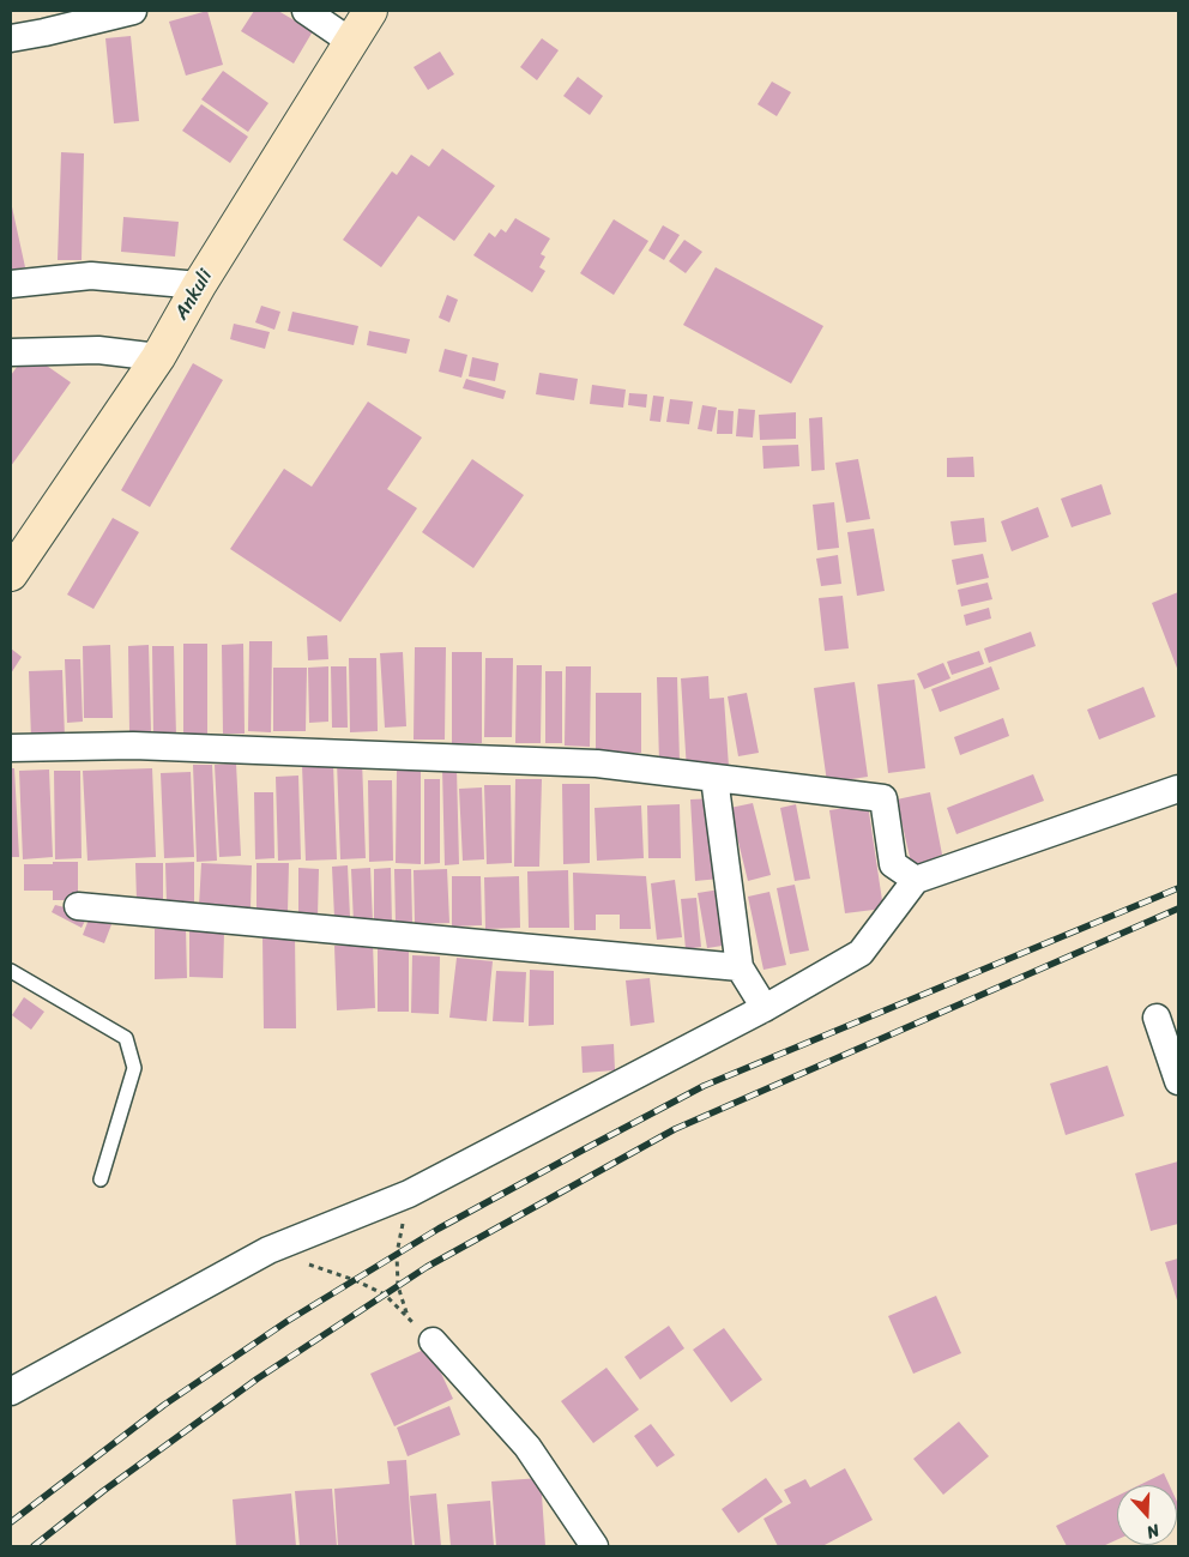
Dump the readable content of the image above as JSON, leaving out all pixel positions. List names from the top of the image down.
{
  "streets": {
    "main road": ["Ankuli"]
  },
  "north": "bottom"
}
